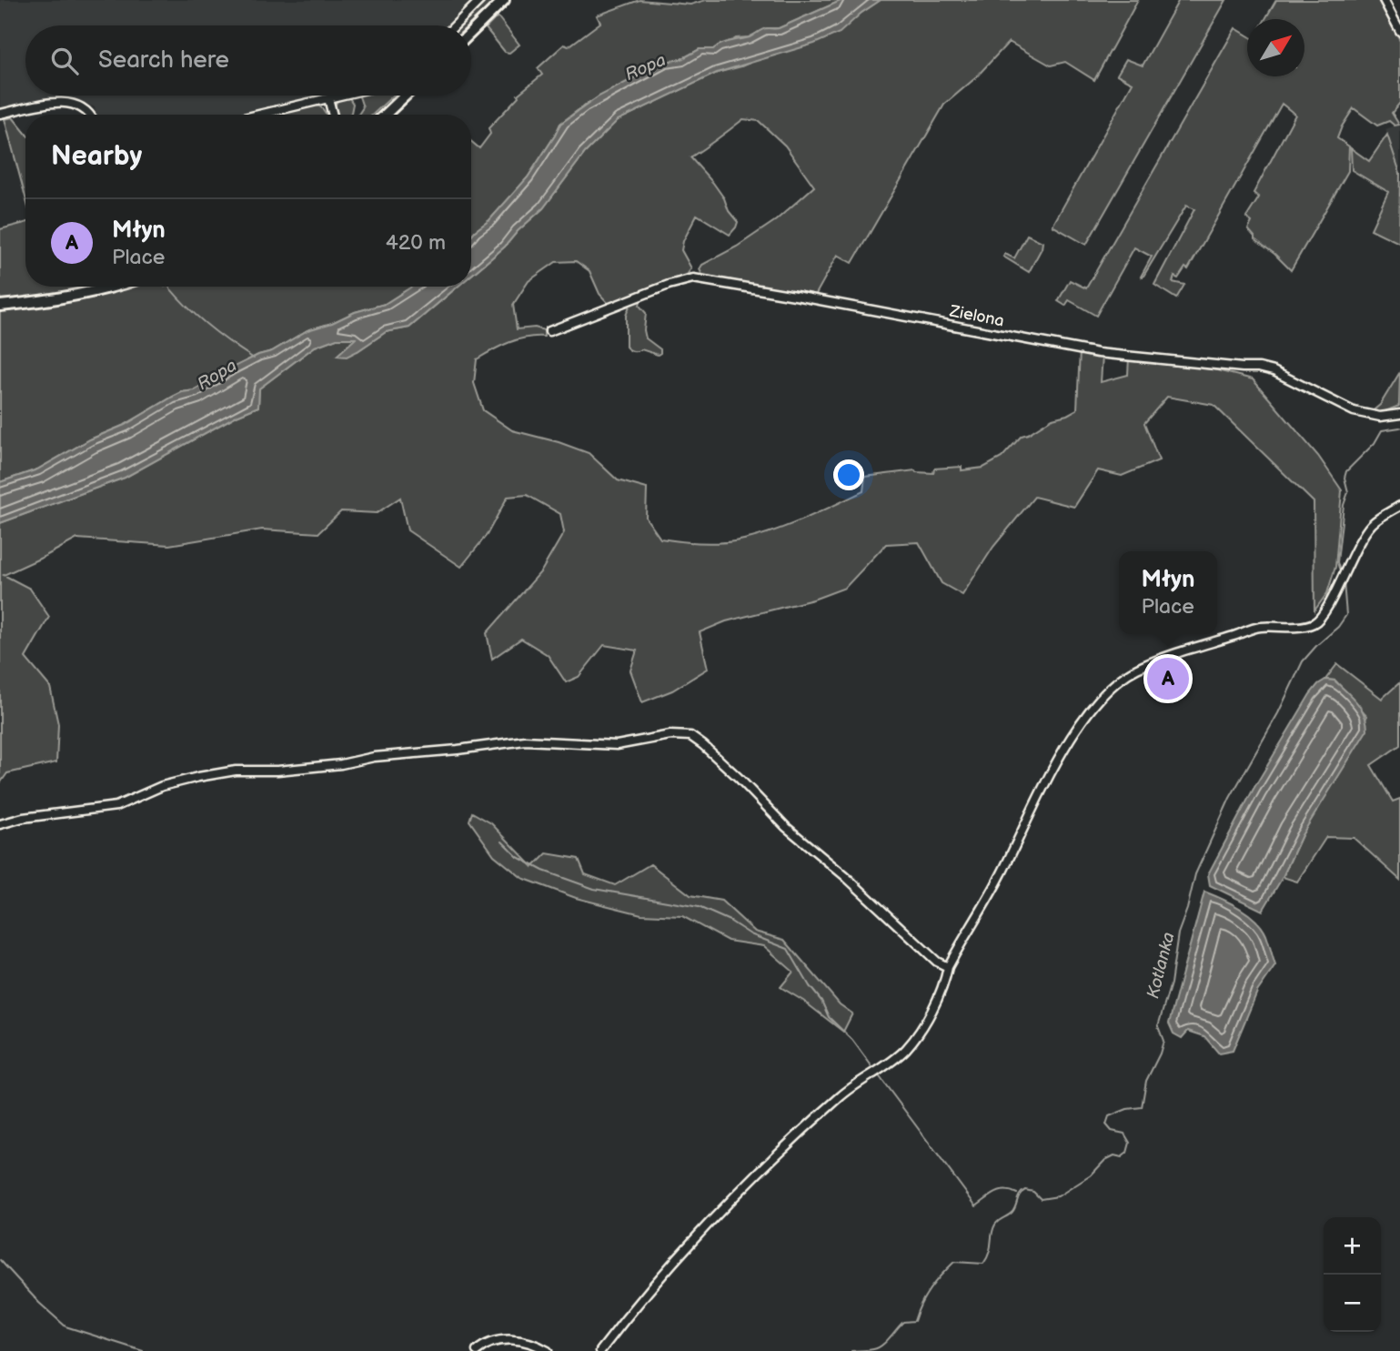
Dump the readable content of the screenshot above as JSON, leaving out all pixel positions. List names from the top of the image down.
{
  "streets": {
    "street": ["Zielona"]
  },
  "water": ["Ropa", "Kotlanka"],
  "north": "top right",
  "page": {
    "search": "Search here",
    "heading": "Nearby",
    "list": [
      {
        "mark": "A",
        "name": "Młyn",
        "note": "Place",
        "value": "420 m"
      }
    ],
    "popup": ["Młyn", "Place"],
    "pins": "A",
    "map_buttons": ["+", "−"]
  }
}
